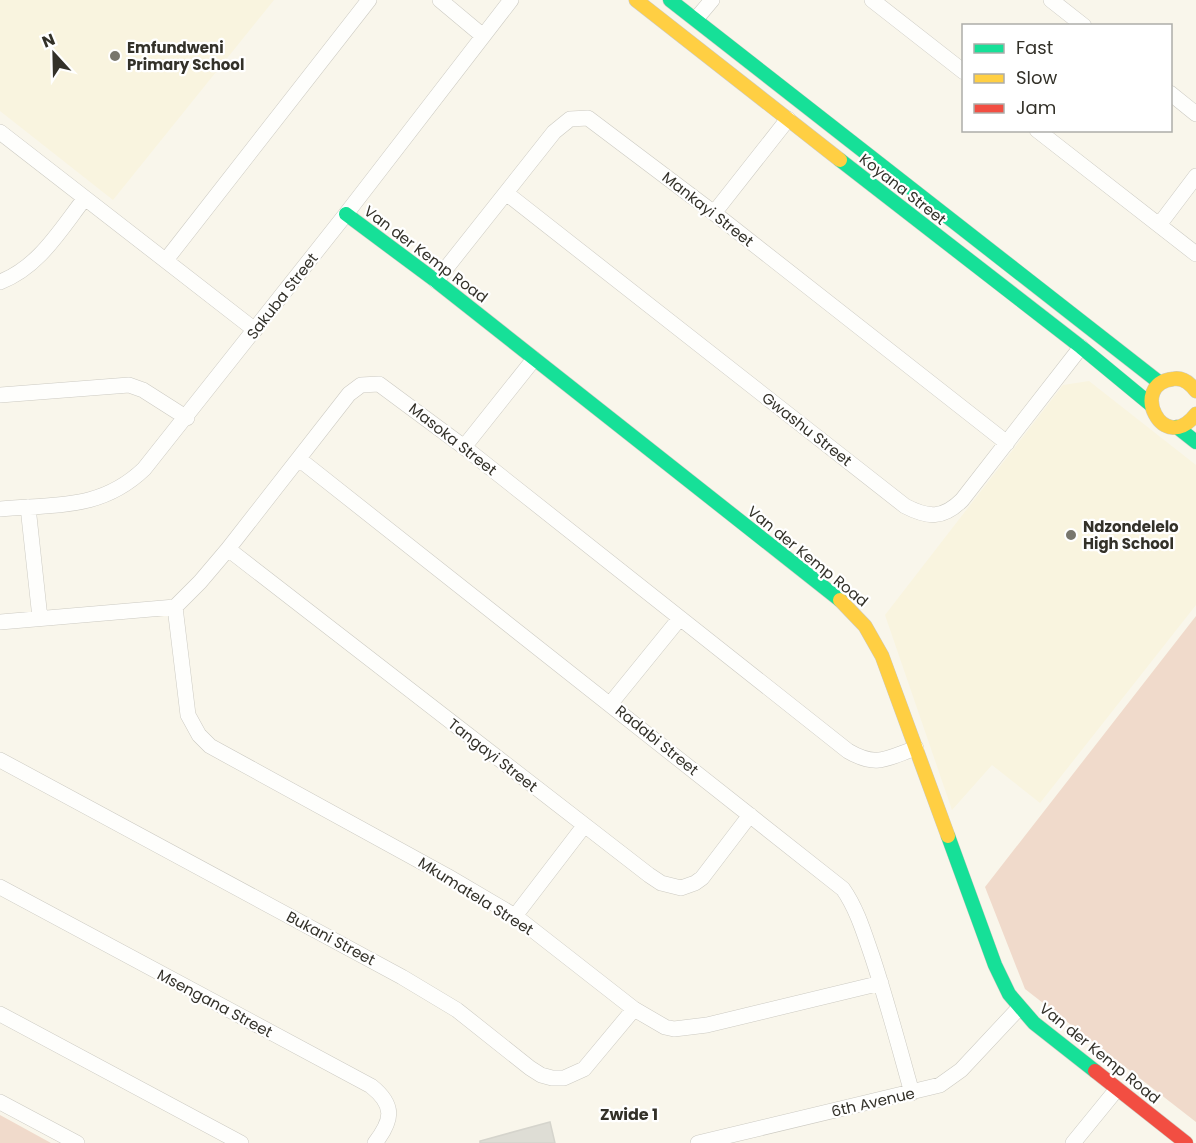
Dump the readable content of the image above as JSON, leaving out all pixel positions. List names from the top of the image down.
{
  "streets": {
    "main road": ["Koyana Street", "Van der Kemp Road"],
    "street": [
      "Mankayi Street",
      "Sakuba Street",
      "Gwashu Street",
      "Masoka Street",
      "Radabi Street",
      "Tangayi Street",
      "Mkumatela Street",
      "Bukani Street",
      "Msengana Street",
      "6th Avenue"
    ]
  },
  "crossings": [
    ["Koyana Street", "Gwashu Street"],
    ["Mankayi Street", "Van der Kemp Road"],
    ["Mankayi Street", "Gwashu Street"],
    ["Van der Kemp Road", "Sakuba Street"],
    ["Van der Kemp Road", "Masoka Street"],
    ["Van der Kemp Road", "6th Avenue"],
    ["Masoka Street", "Radabi Street"],
    ["Masoka Street", "Tangayi Street"],
    ["Masoka Street", "Mkumatela Street"],
    ["Radabi Street", "Tangayi Street"],
    ["Radabi Street", "Mkumatela Street"],
    ["Radabi Street", "6th Avenue"],
    ["Mkumatela Street", "Bukani Street"]
  ],
  "districts": ["Zwide 1"],
  "places": ["Emfundweni Primary School", "Ndzondelelo High School"],
  "legend": ["Fast", "Slow", "Jam"],
  "north": "top"
}
